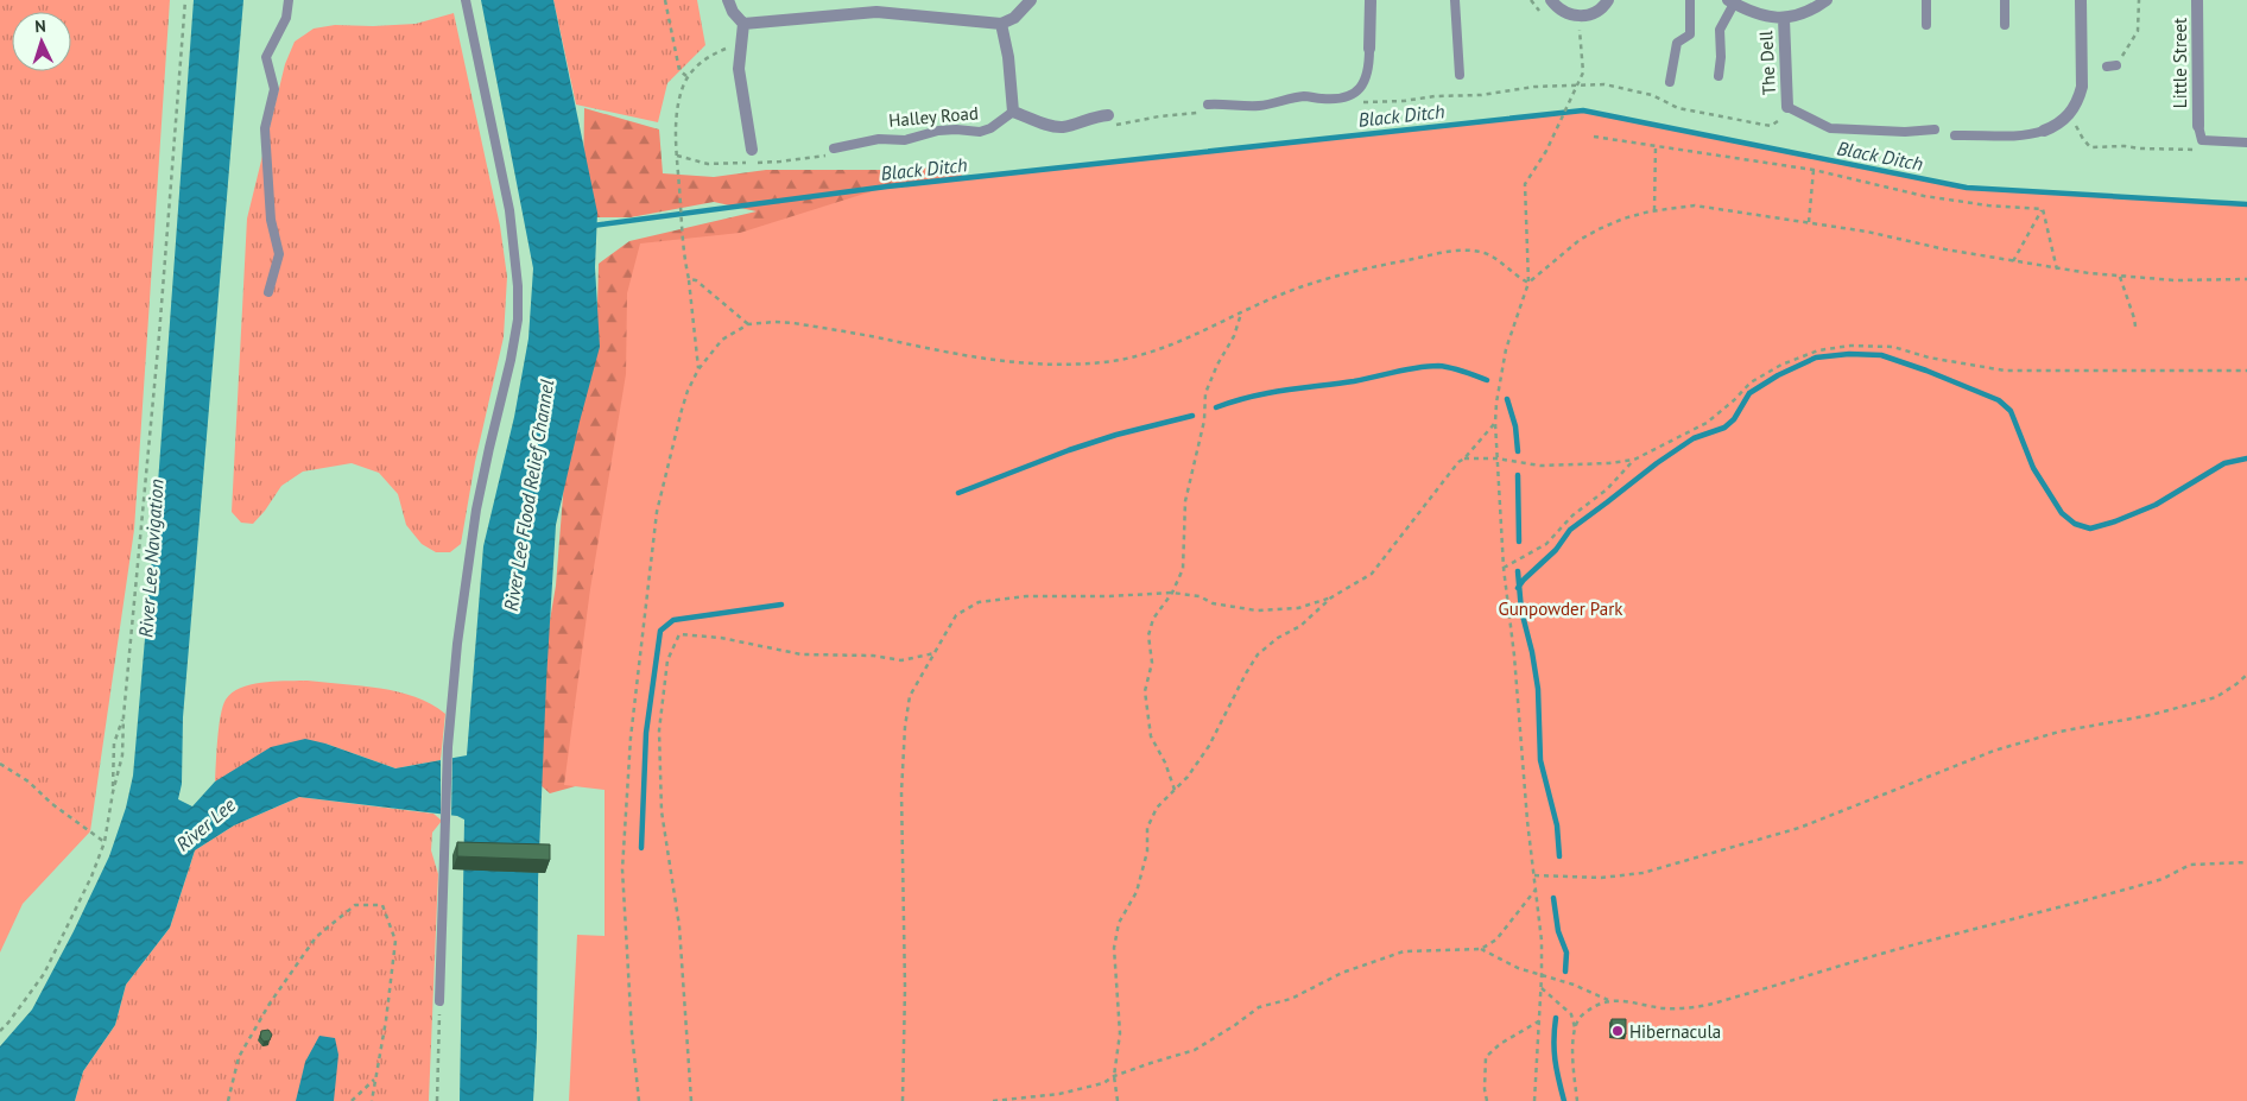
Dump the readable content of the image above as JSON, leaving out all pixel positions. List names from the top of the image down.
{
  "streets": {
    "street": ["The Dell", "Little Street"],
    "lane": ["Halley Road"]
  },
  "water": [
    "Black Ditch",
    "River Lee Flood Relief Channel",
    "River Lee Navigation",
    "River Lee"
  ],
  "parks": ["Gunpowder Park"],
  "places": ["Hibernacula"],
  "north": "top"
}
